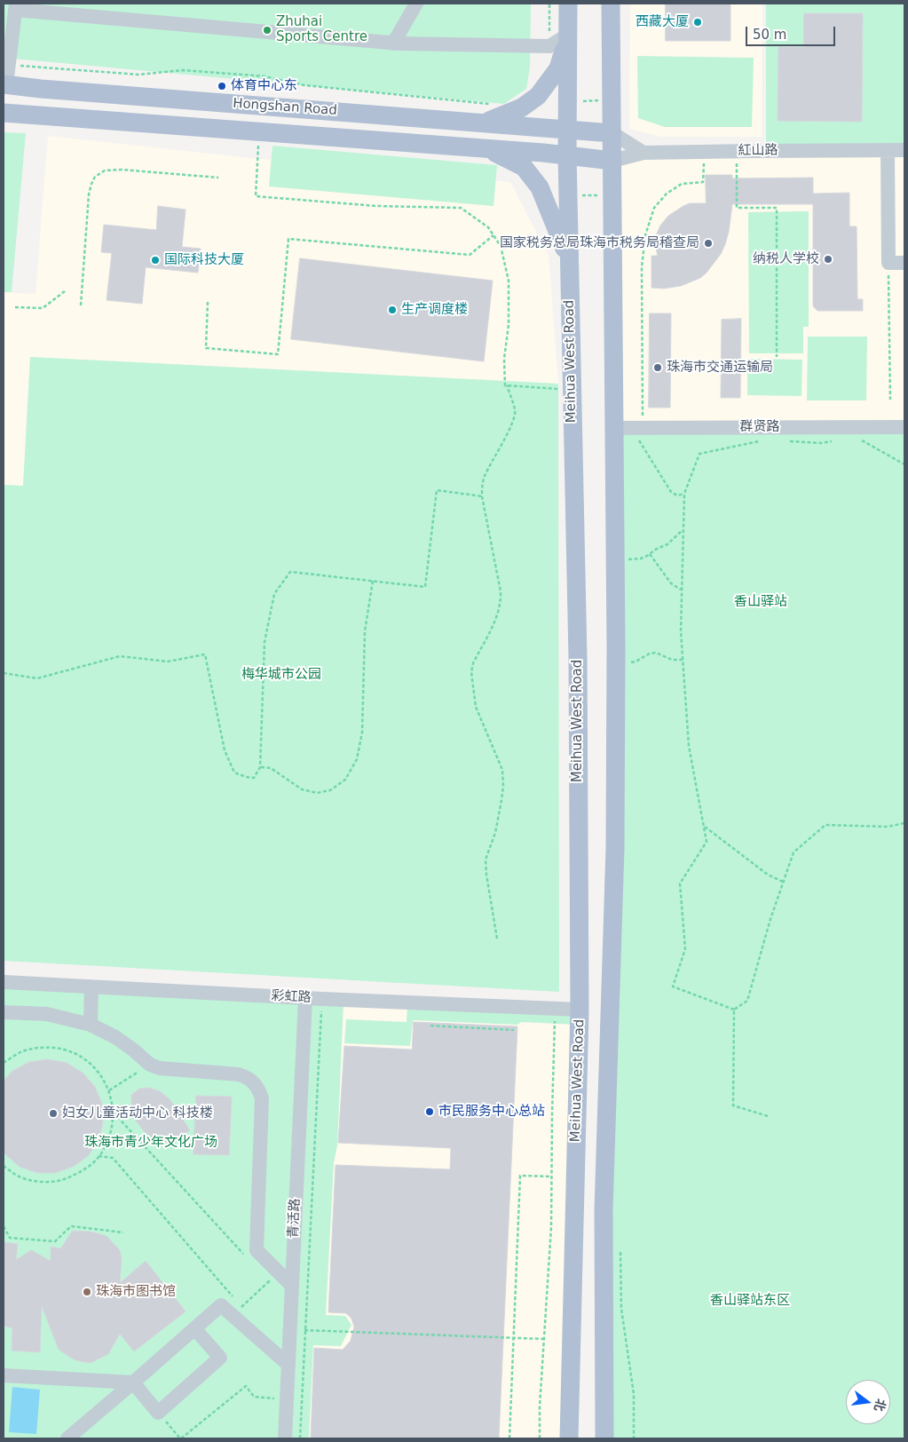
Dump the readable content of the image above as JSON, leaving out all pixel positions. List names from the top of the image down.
{
  "streets": {
    "main road": ["Hongshan Road", "Meihua West Road"],
    "street": [
      "紅山路",
      "群贤路",
      "彩虹路",
      "青活路"
    ]
  },
  "crossings": [
    ["Hongshan Road", "紅山路"],
    ["Hongshan Road", "Meihua West Road"],
    ["Meihua West Road", "彩虹路"],
    ["彩虹路", "青活路"]
  ],
  "parks": [
    "香山驿站",
    "梅华城市公园",
    "珠海市青少年文化广场",
    "香山驿站东区"
  ],
  "places": [
    "西藏大厦",
    "Zhuhai Sports Centre",
    "体育中心东",
    "国家税务总局珠海市税务局稽查局",
    "纳税人学校",
    "国际科技大厦",
    "生产调度楼",
    "珠海市交通运输局",
    "市民服务中心总站",
    "妇女儿童活动中心 科技楼",
    "珠海市图书馆"
  ],
  "scale_bar": "50 m",
  "north": "right"
}
